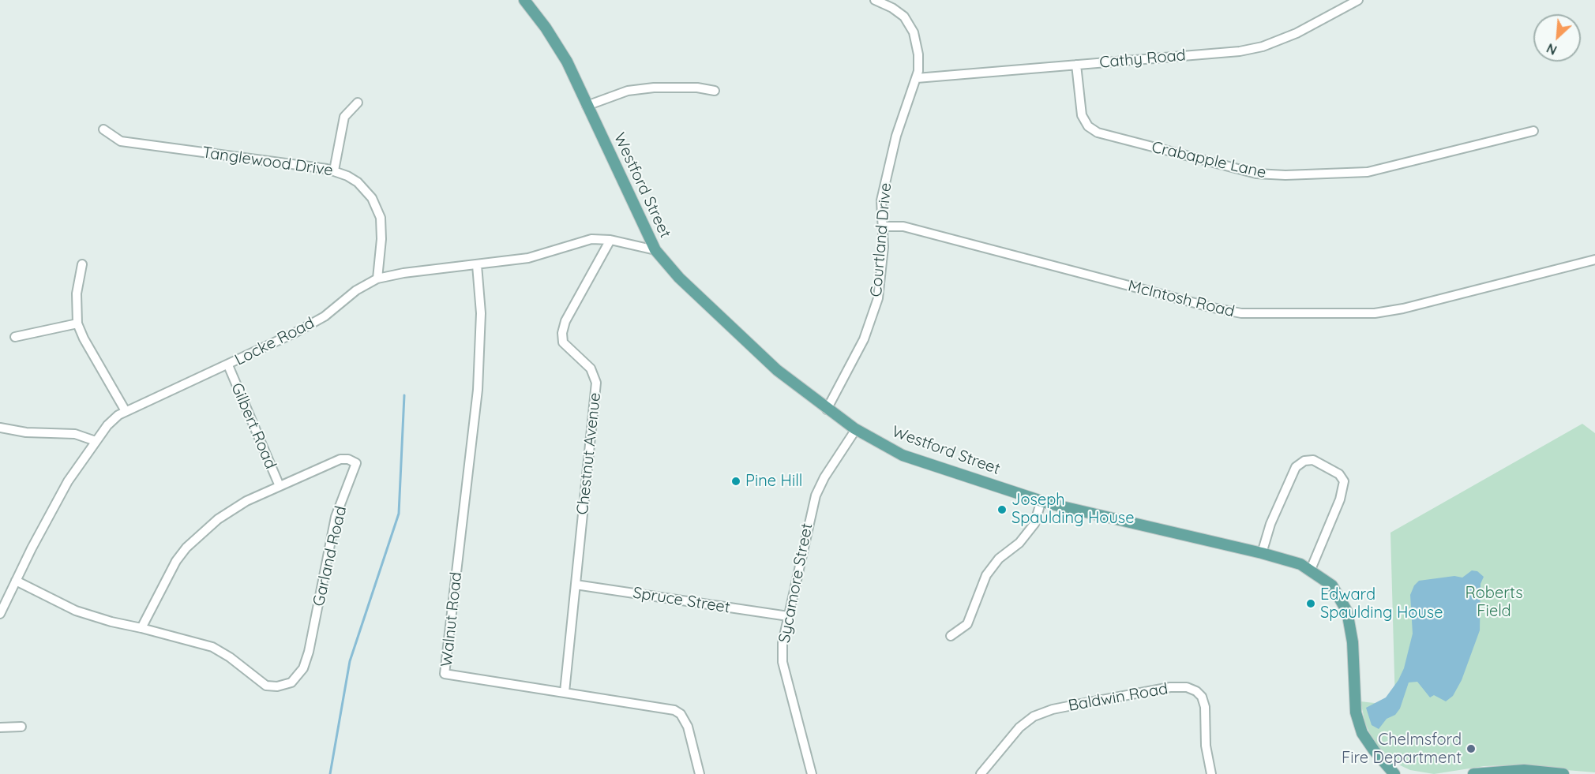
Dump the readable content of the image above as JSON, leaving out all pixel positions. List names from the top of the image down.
{
  "streets": {
    "main road": ["Westford Street"],
    "street": [
      "Cathy Road",
      "Crabapple Lane",
      "Tanglewood Drive",
      "Courtland Drive",
      "McIntosh Road",
      "Locke Road",
      "Gilbert Road",
      "Chestnut Avenue",
      "Garland Road",
      "Sycamore Street",
      "Spruce Street",
      "Walnut Road",
      "Baldwin Road"
    ]
  },
  "crossings": [
    ["Cathy Road", "Crabapple Lane"],
    ["Cathy Road", "Courtland Drive"],
    ["Tanglewood Drive", "Locke Road"],
    ["Westford Street", "Courtland Drive"],
    ["Westford Street", "Locke Road"],
    ["Westford Street", "Sycamore Street"],
    ["Courtland Drive", "McIntosh Road"],
    ["Locke Road", "Gilbert Road"],
    ["Locke Road", "Chestnut Avenue"],
    ["Locke Road", "Garland Road"],
    ["Locke Road", "Walnut Road"],
    ["Gilbert Road", "Garland Road"],
    ["Chestnut Avenue", "Spruce Street"],
    ["Chestnut Avenue", "Walnut Road"],
    ["Sycamore Street", "Spruce Street"]
  ],
  "parks": ["Roberts Field"],
  "places": [
    "Pine Hill",
    "Joseph Spaulding House",
    "Edward Spaulding House",
    "Chelmsford Fire Department"
  ],
  "north": "bottom left"
}
